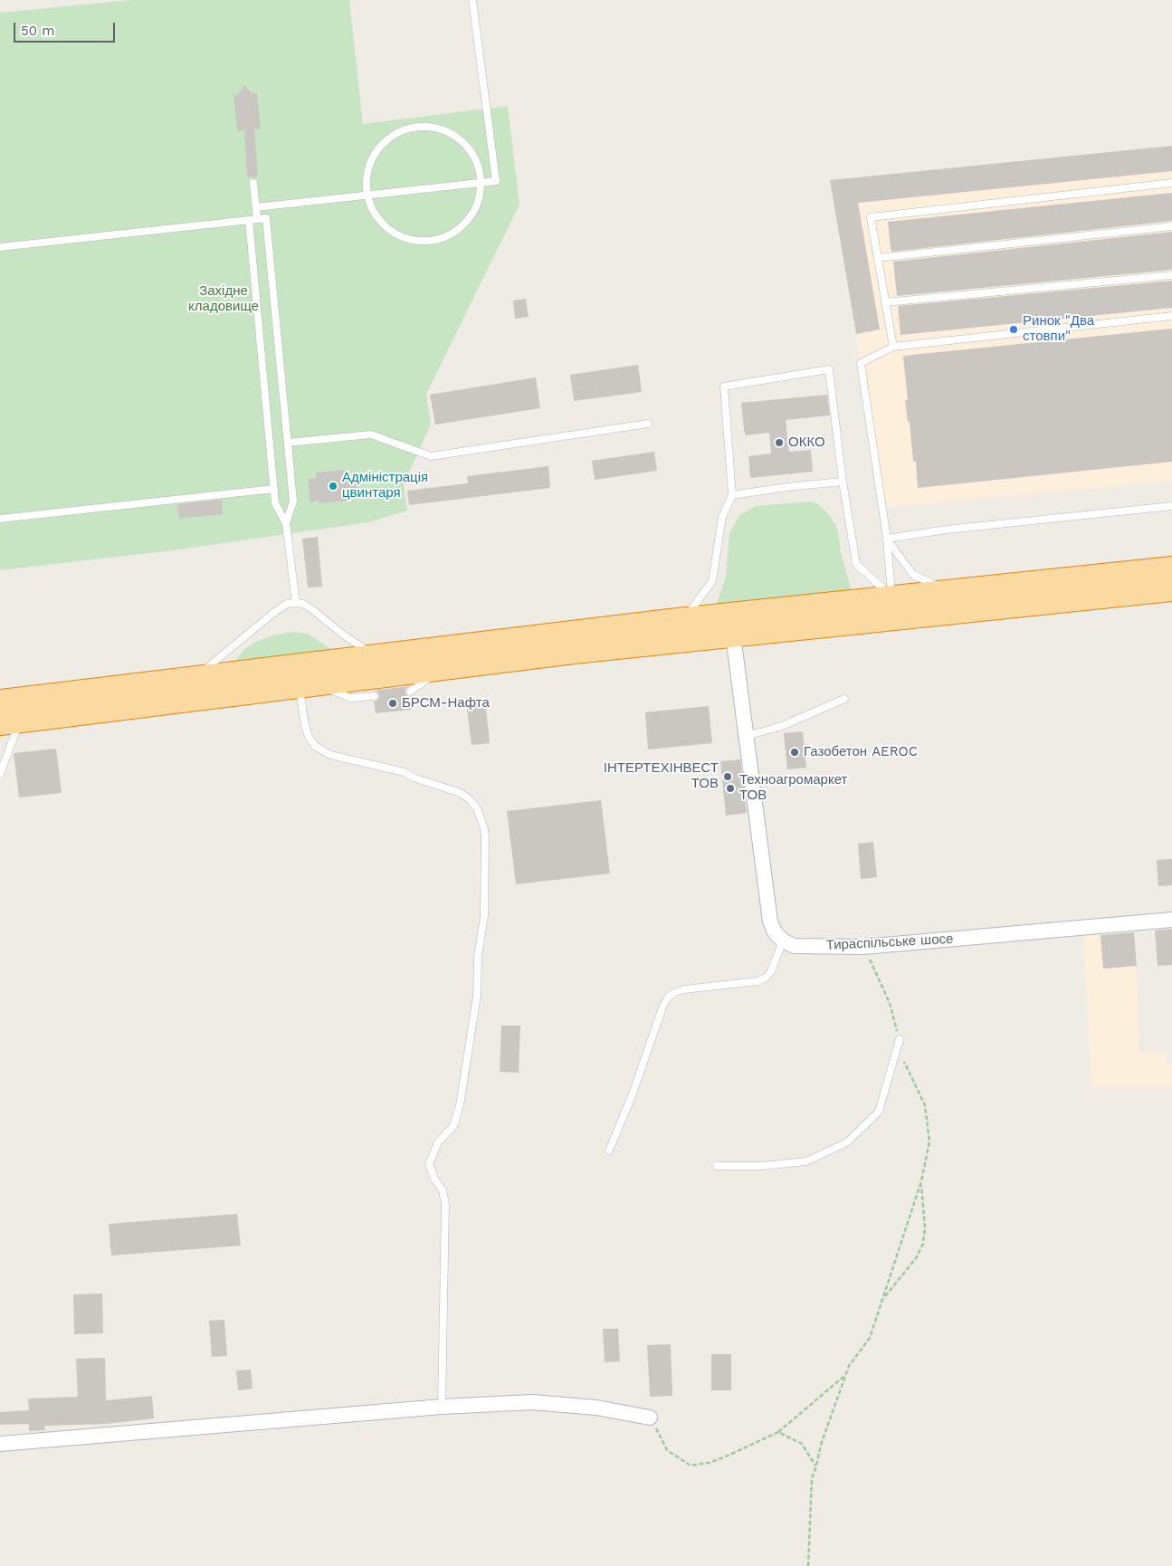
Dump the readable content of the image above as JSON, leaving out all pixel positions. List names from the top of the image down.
{
  "streets": {
    "street": ["Тираспільське шосе"]
  },
  "parks": ["Західне кладовище"],
  "places": [
    "Ринок \"Два стовпи\"",
    "ОККО",
    "Адміністрація цвинтаря",
    "БРСМ-Нафта",
    "Газобетон AEROC",
    "ІНТЕРТЕХІНВЕСТ ТОВ",
    "Техноагромаркет ТОВ"
  ],
  "scale_bar": "50 m"
}
